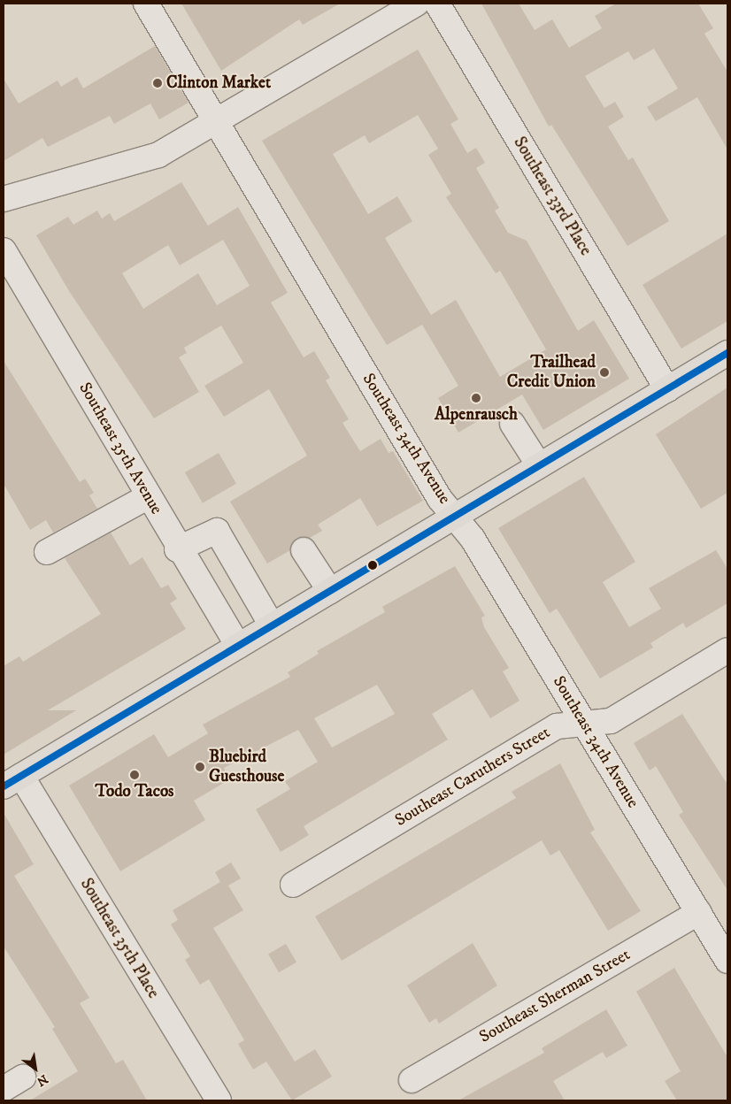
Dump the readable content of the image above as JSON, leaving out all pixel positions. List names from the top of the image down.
{
  "streets": {
    "street": [
      "Southeast 33rd Place",
      "Southeast 34th Avenue",
      "Southeast 35th Avenue",
      "Southeast Caruthers Street",
      "Southeast 35th Place",
      "Southeast Sherman Street"
    ]
  },
  "crossings": [
    ["Southeast 34th Avenue", "Southeast Caruthers Street"],
    ["Southeast 34th Avenue", "Southeast Sherman Street"]
  ],
  "places": [
    "Clinton Market",
    "Trailhead Credit Union",
    "Alpenrausch",
    "Bluebird Guesthouse",
    "Todo Tacos"
  ],
  "north": "bottom right"
}
